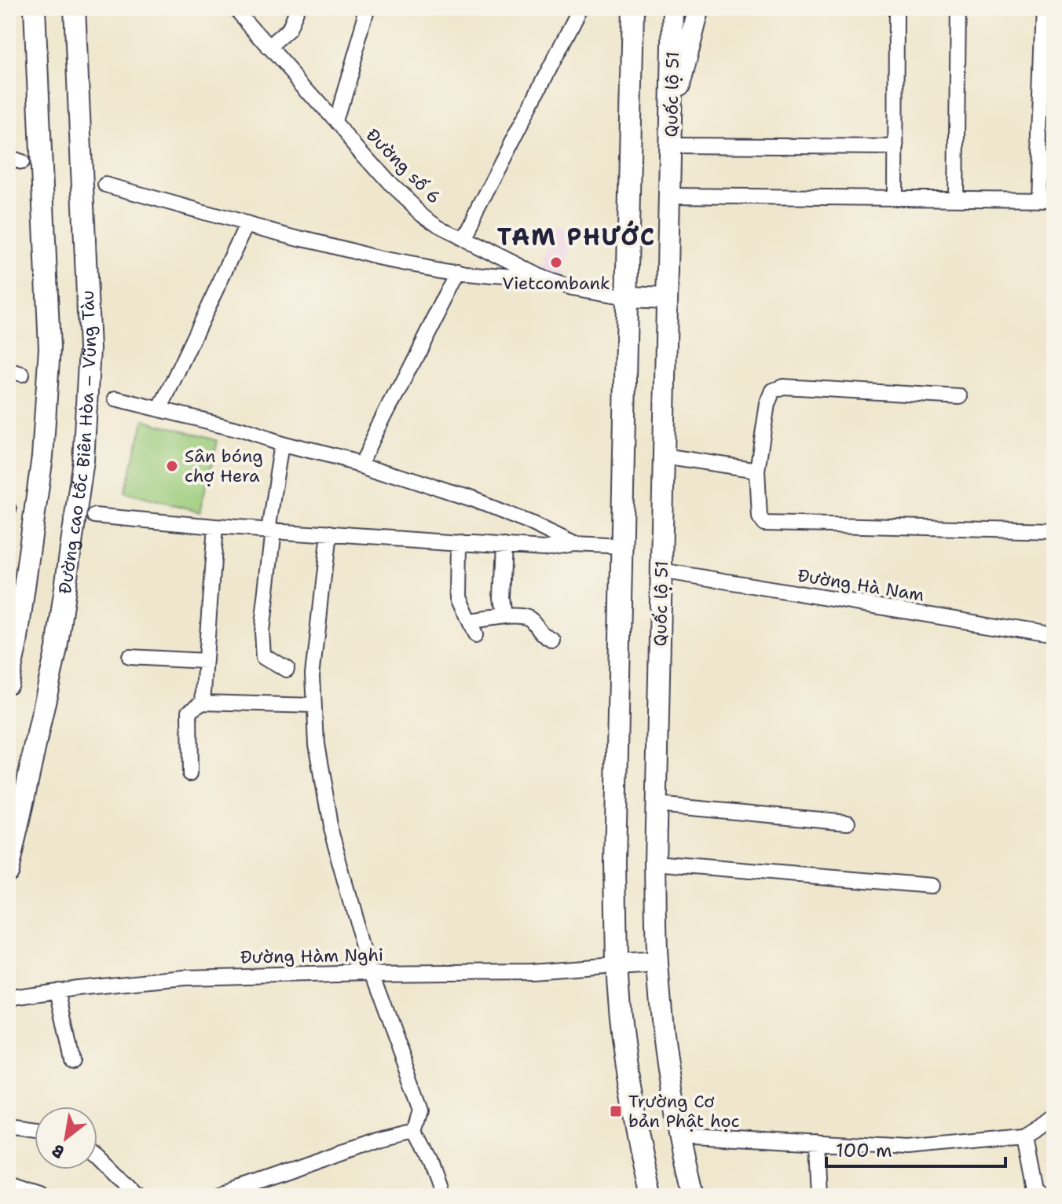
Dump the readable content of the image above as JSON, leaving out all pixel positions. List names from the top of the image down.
{
  "streets": {
    "highway": ["Quốc lộ 51", "Đường cao tốc Biên Hòa – Vũng Tàu"],
    "street": ["Đường số 6", "Đường Hà Nam", "Đường Hàm Nghi"]
  },
  "crossings": [
    ["Quốc lộ 51", "Đường Hà Nam"]
  ],
  "districts": ["TAM PHƯỚC"],
  "places": {
    "other": ["Vietcombank", "Sân bóng chợ Hera"],
    "transit": ["Trường Cơ bản Phật học"]
  },
  "scale_bar": "100 m",
  "north": "bottom left"
}
